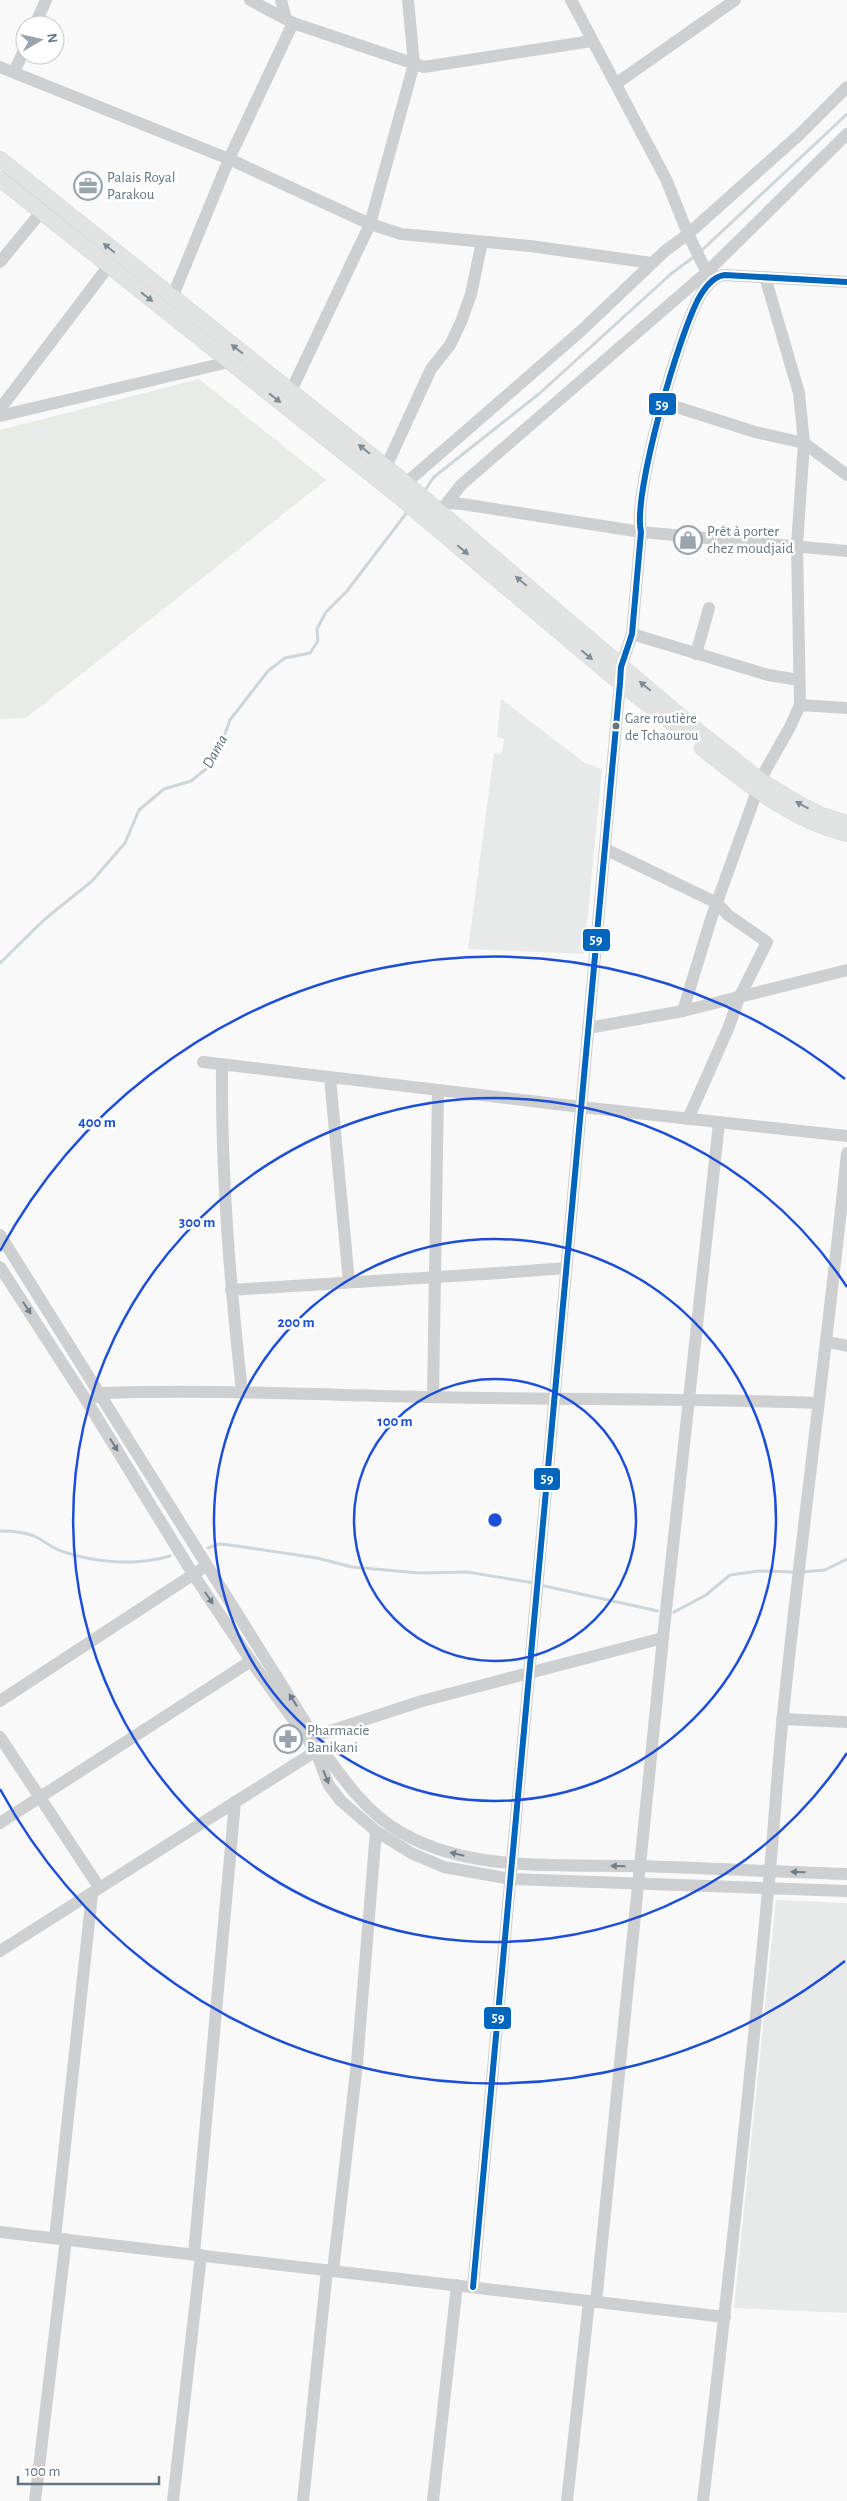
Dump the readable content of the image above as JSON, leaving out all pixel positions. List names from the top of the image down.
{
  "water": ["Dama"],
  "places": {
    "office": ["Palais Royal Parakou"],
    "shop": ["Prêt à porter chez moudjaid"],
    "other": ["Gare routière de Tchaourou"],
    "pharmacy": ["Pharmacie Banikani"]
  },
  "lines": ["transit line 59"],
  "scale_bar": "100 m",
  "north": "right",
  "rings": [
    "400 m",
    "300 m",
    "200 m",
    "100 m"
  ]
}
